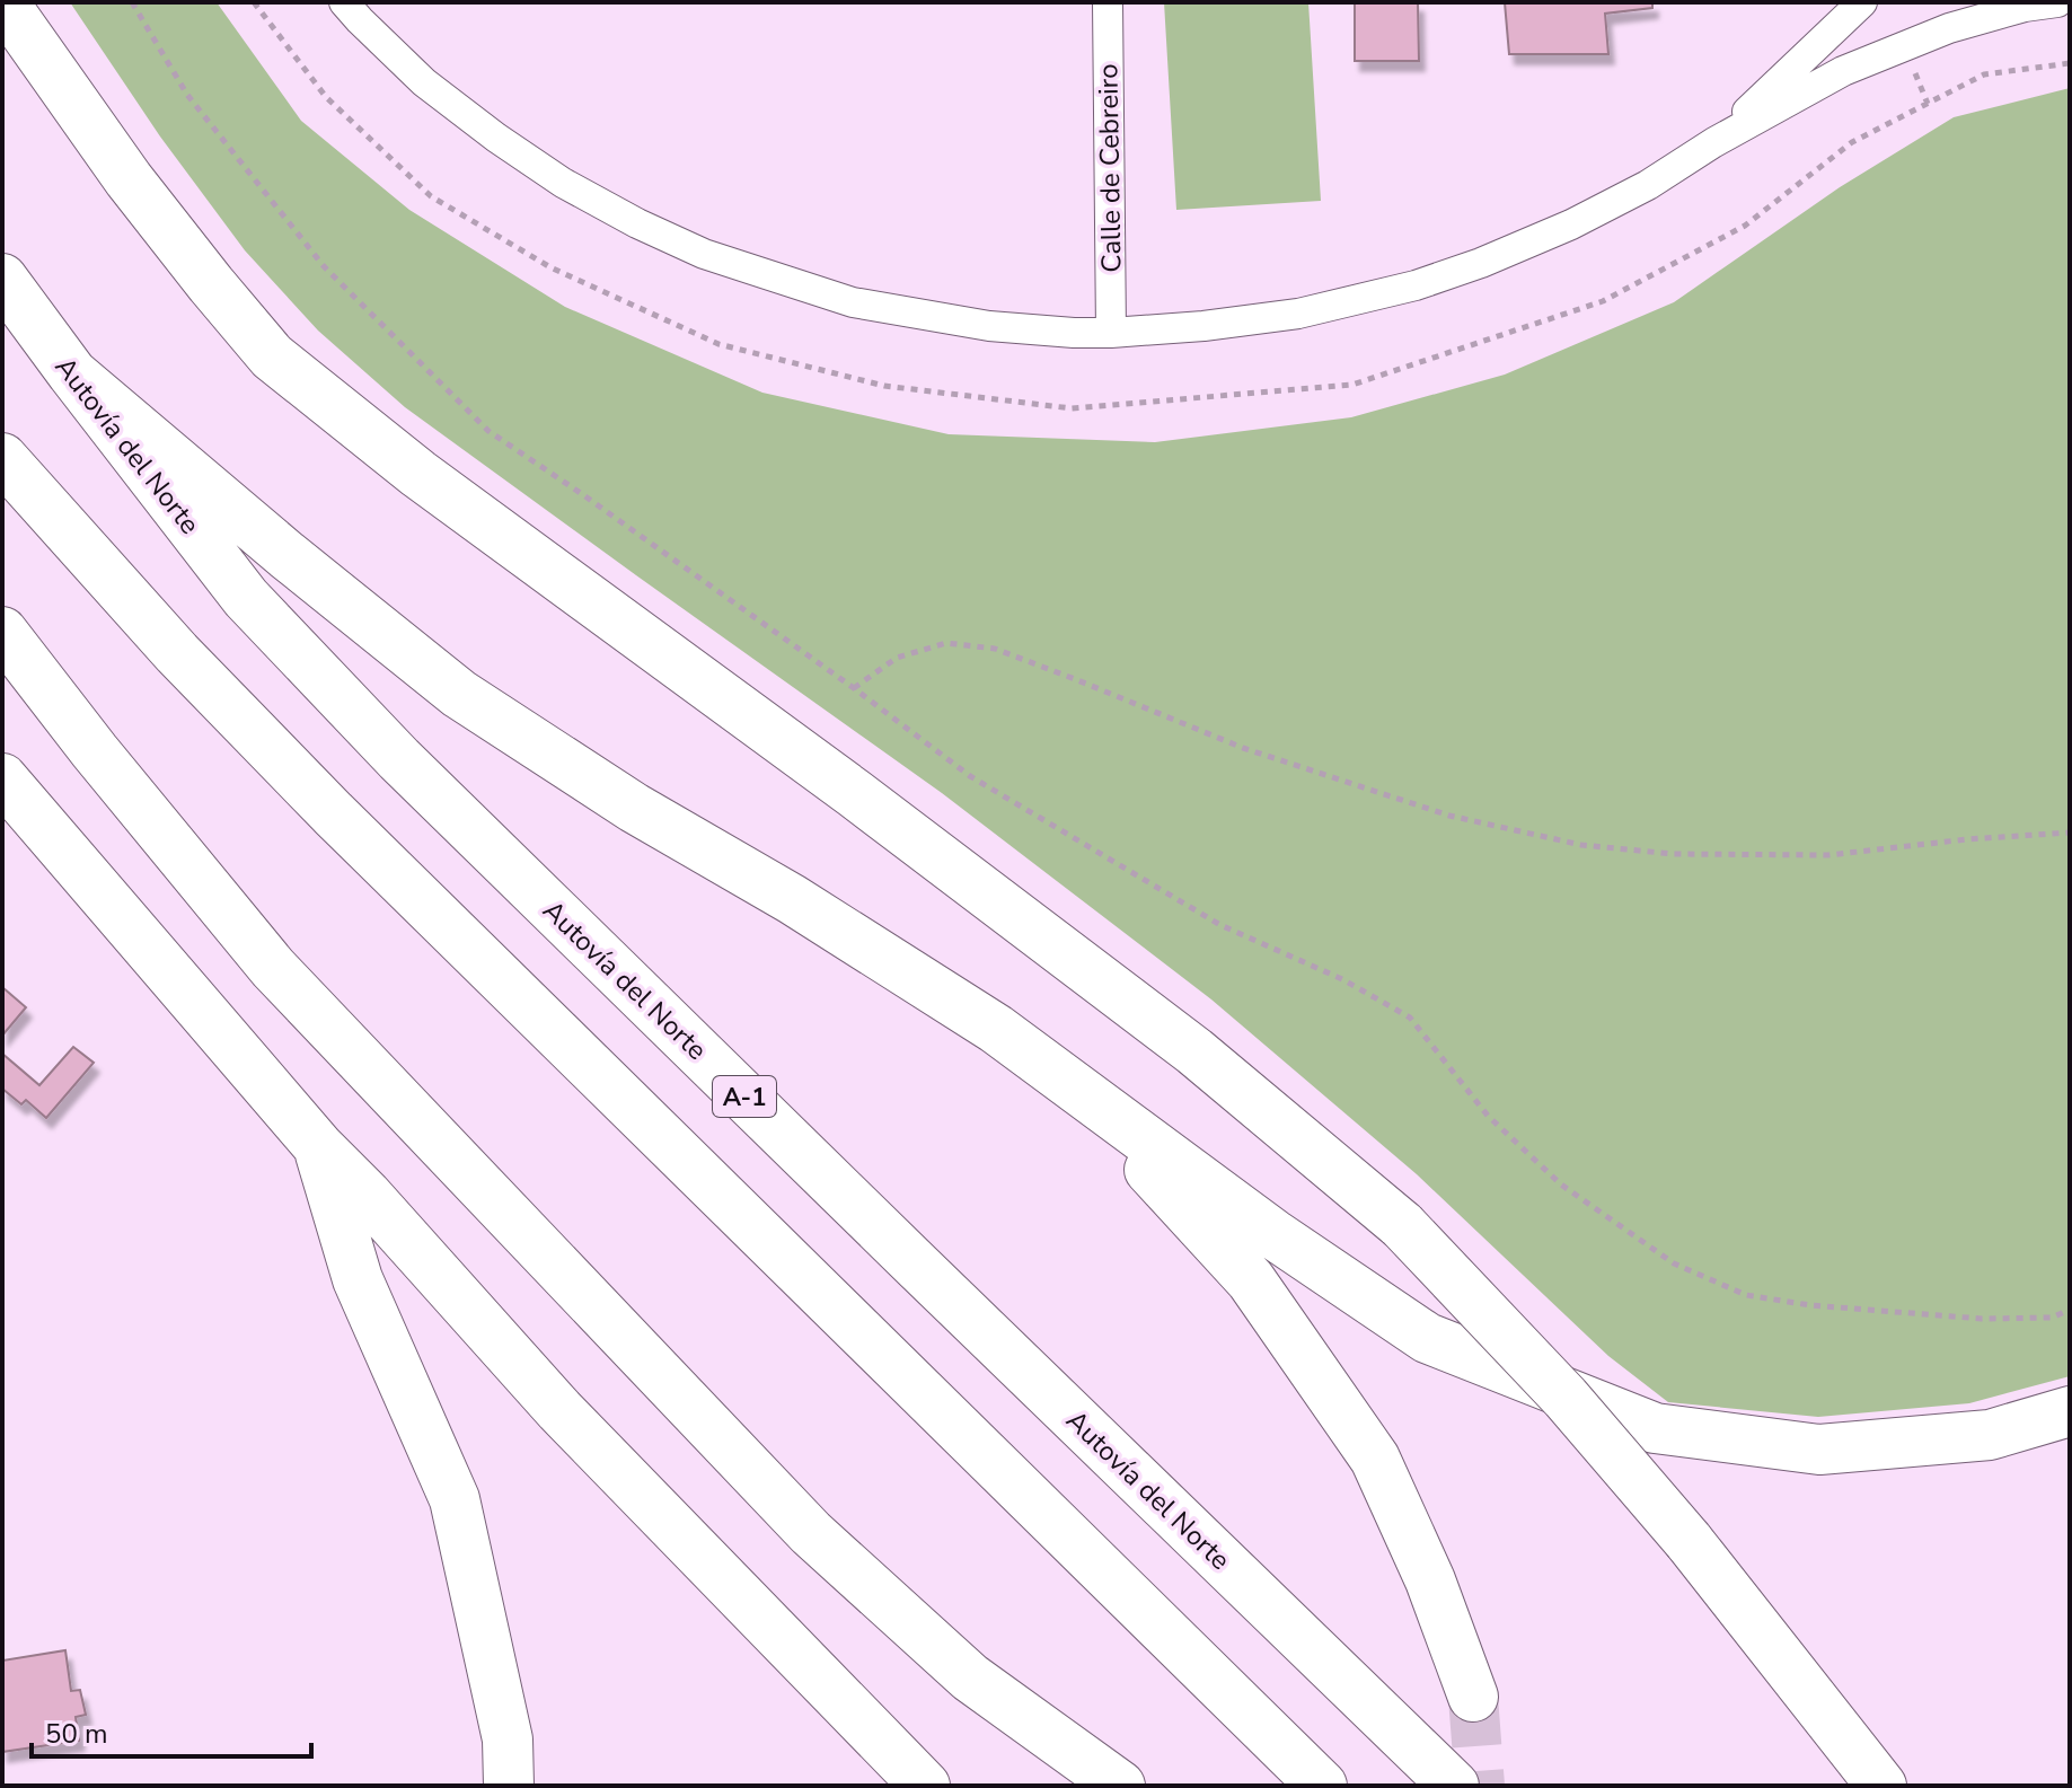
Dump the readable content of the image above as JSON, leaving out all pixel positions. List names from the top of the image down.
{
  "streets": {
    "highway": ["Autovía del Norte", "A-1"],
    "street": ["Calle de Cebreiro"]
  },
  "scale_bar": "50 m"
}
